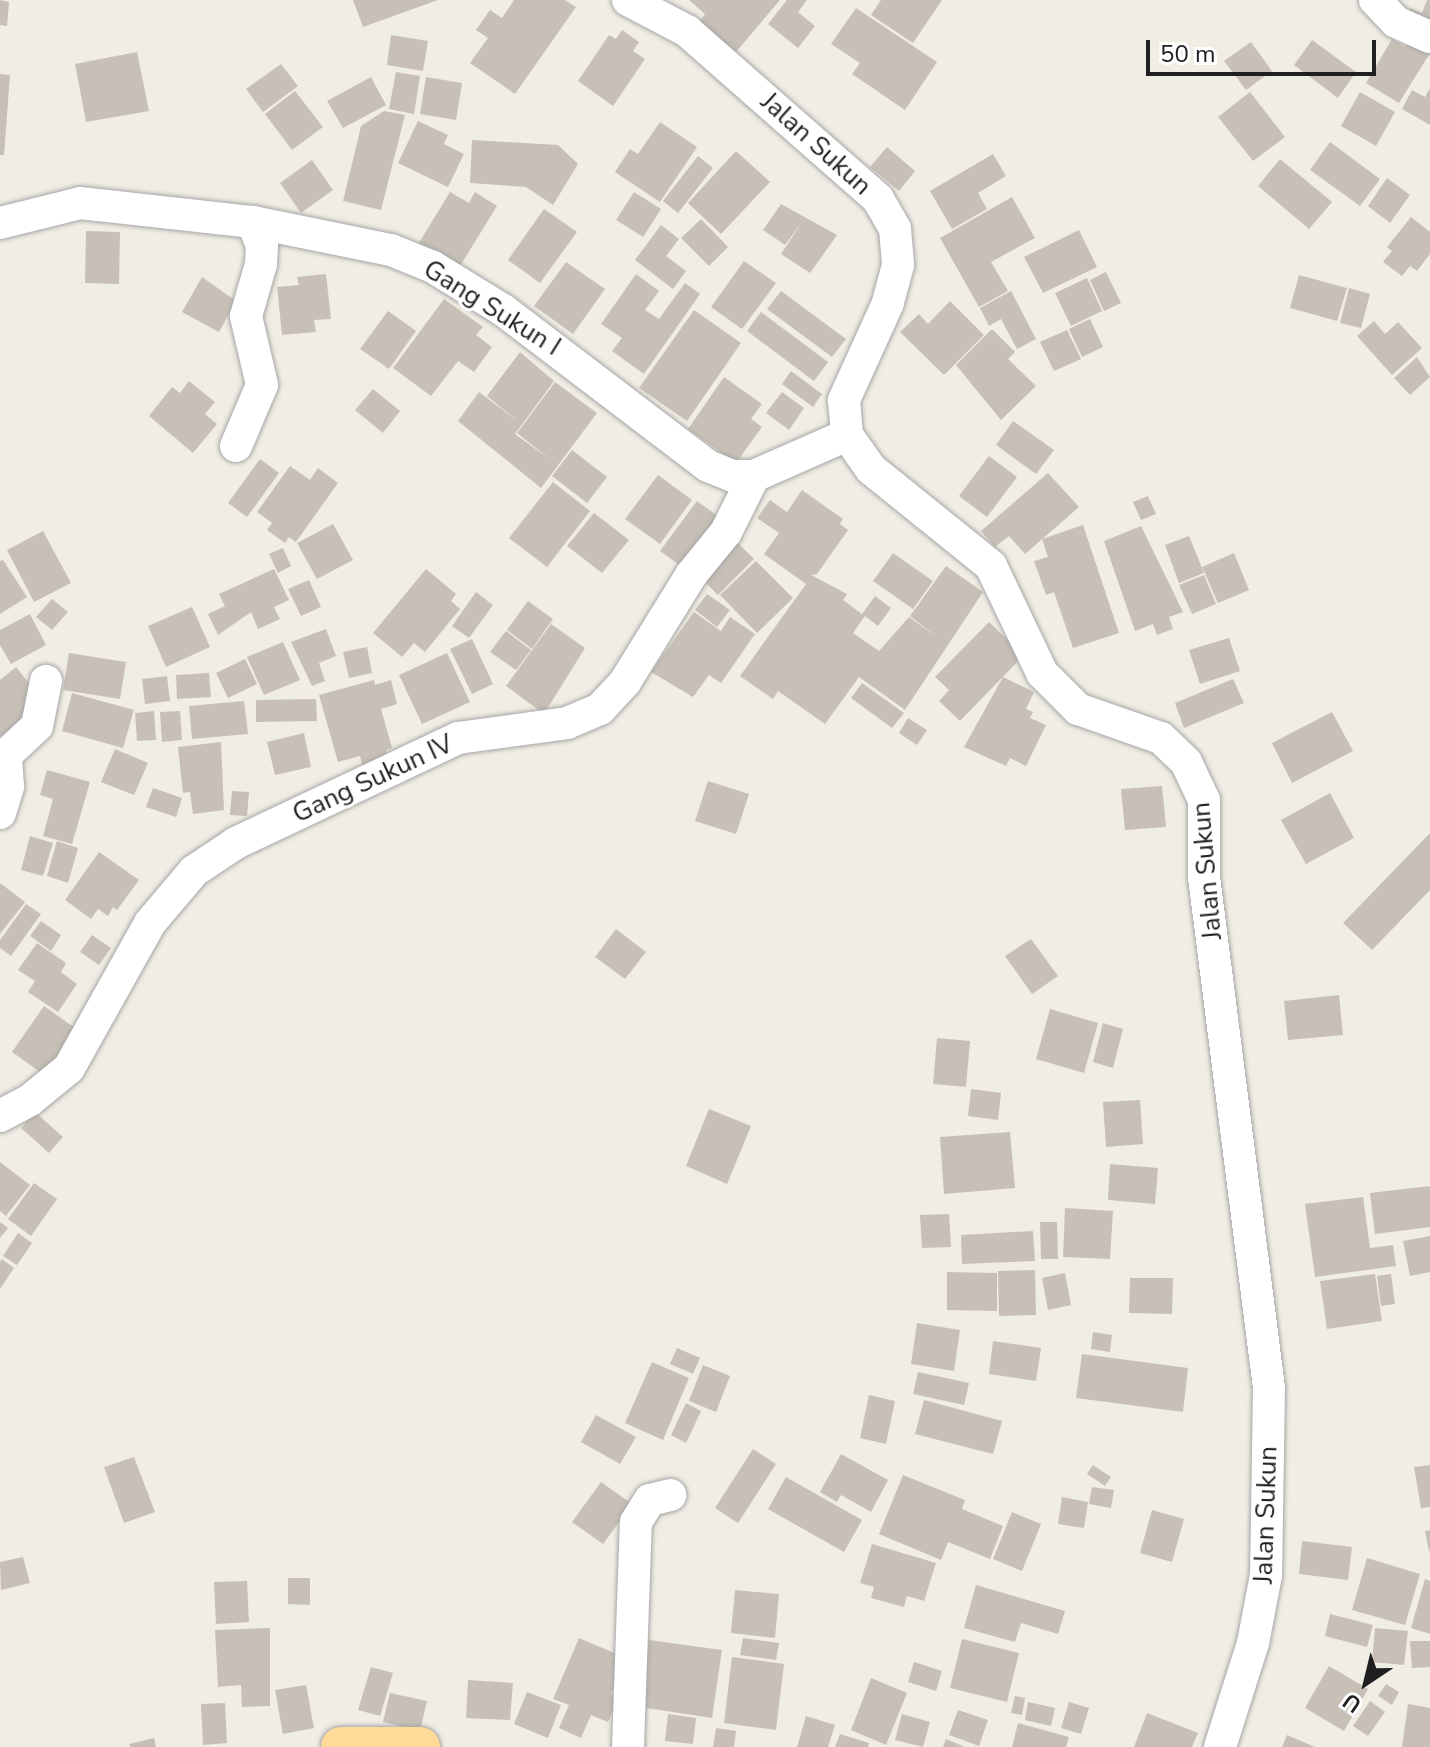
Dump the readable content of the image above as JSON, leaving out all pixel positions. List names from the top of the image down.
{
  "streets": {
    "street": ["Jalan Sukun", "Gang Sukun I", "Gang Sukun IV"]
  },
  "crossings": [
    ["Gang Sukun I", "Gang Sukun IV"]
  ],
  "scale_bar": "50 m",
  "north": "bottom left"
}
